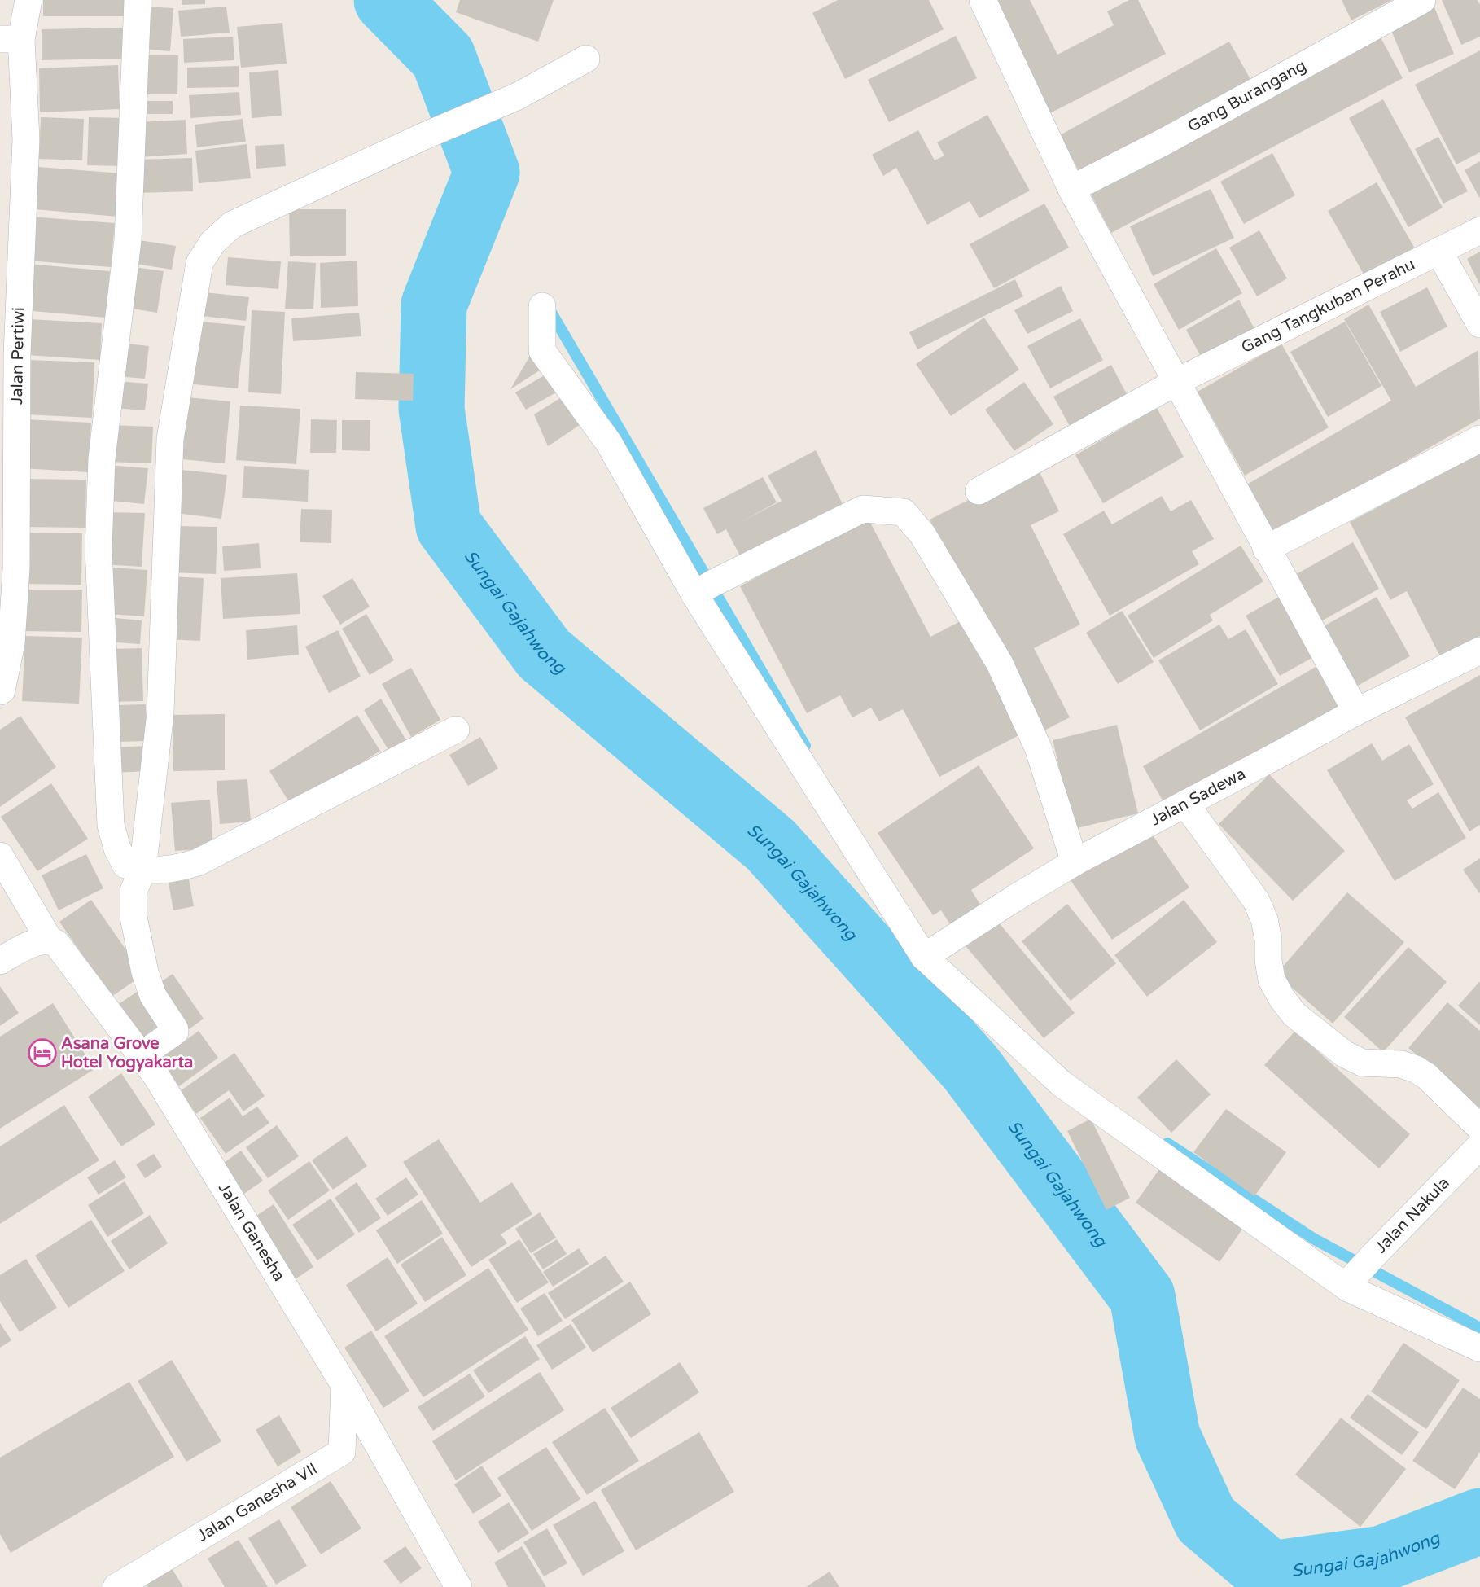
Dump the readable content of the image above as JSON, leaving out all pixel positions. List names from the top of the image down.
{
  "streets": {
    "street": [
      "Gang Burangang",
      "Gang Tangkuban Perahu",
      "Jalan Pertiwi",
      "Jalan Sadewa",
      "Jalan Nakula",
      "Jalan Ganesha",
      "Jalan Ganesha VII"
    ]
  },
  "crossings": [
    ["Jalan Ganesha", "Jalan Ganesha VII"]
  ],
  "water": ["Sungai Gajahwong"],
  "places": {
    "hotel": ["Asana Grove Hotel Yogyakarta"]
  }
}
